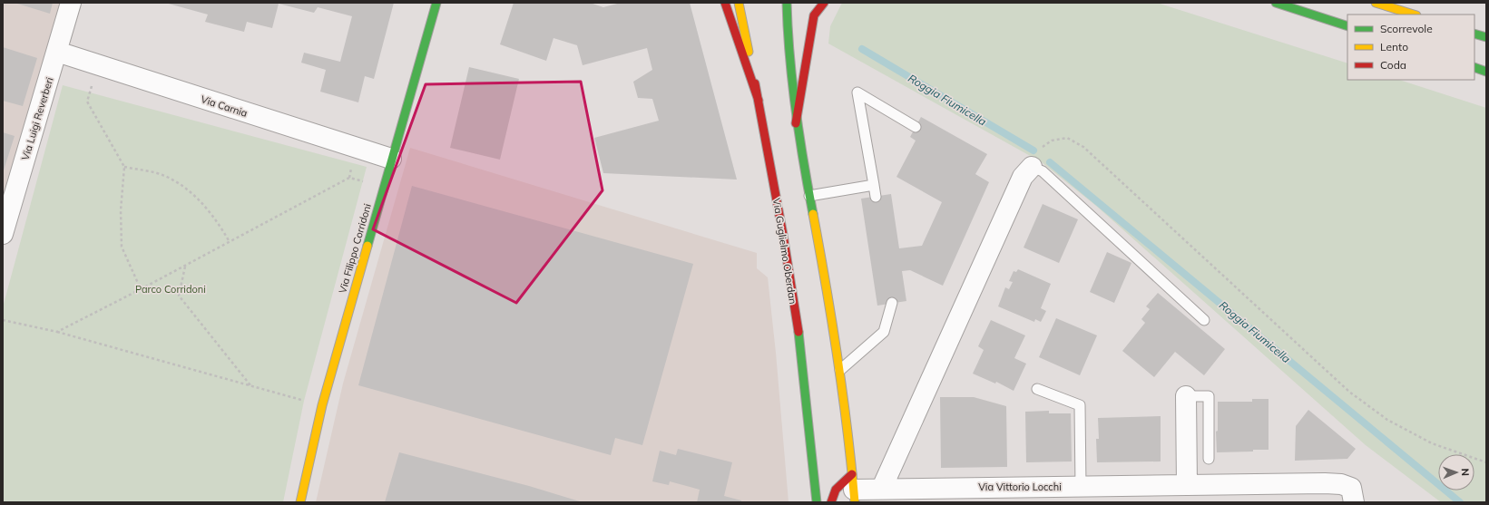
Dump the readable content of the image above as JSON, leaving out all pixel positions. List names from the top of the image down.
{
  "streets": {
    "main road": ["Via Filippo Corridoni", "Via Guglielmo Oberdan"],
    "street": ["Via Carnia", "Via Luigi Reverberi", "Via Vittorio Locchi"]
  },
  "crossings": [
    ["Via Carnia", "Via Luigi Reverberi"],
    ["Via Carnia", "Via Filippo Corridoni"]
  ],
  "water": ["Roggia Fiumicella"],
  "parks": ["Parco Corridoni"],
  "legend": ["Scorrevole", "Lento", "Coda"],
  "north": "right"
}
